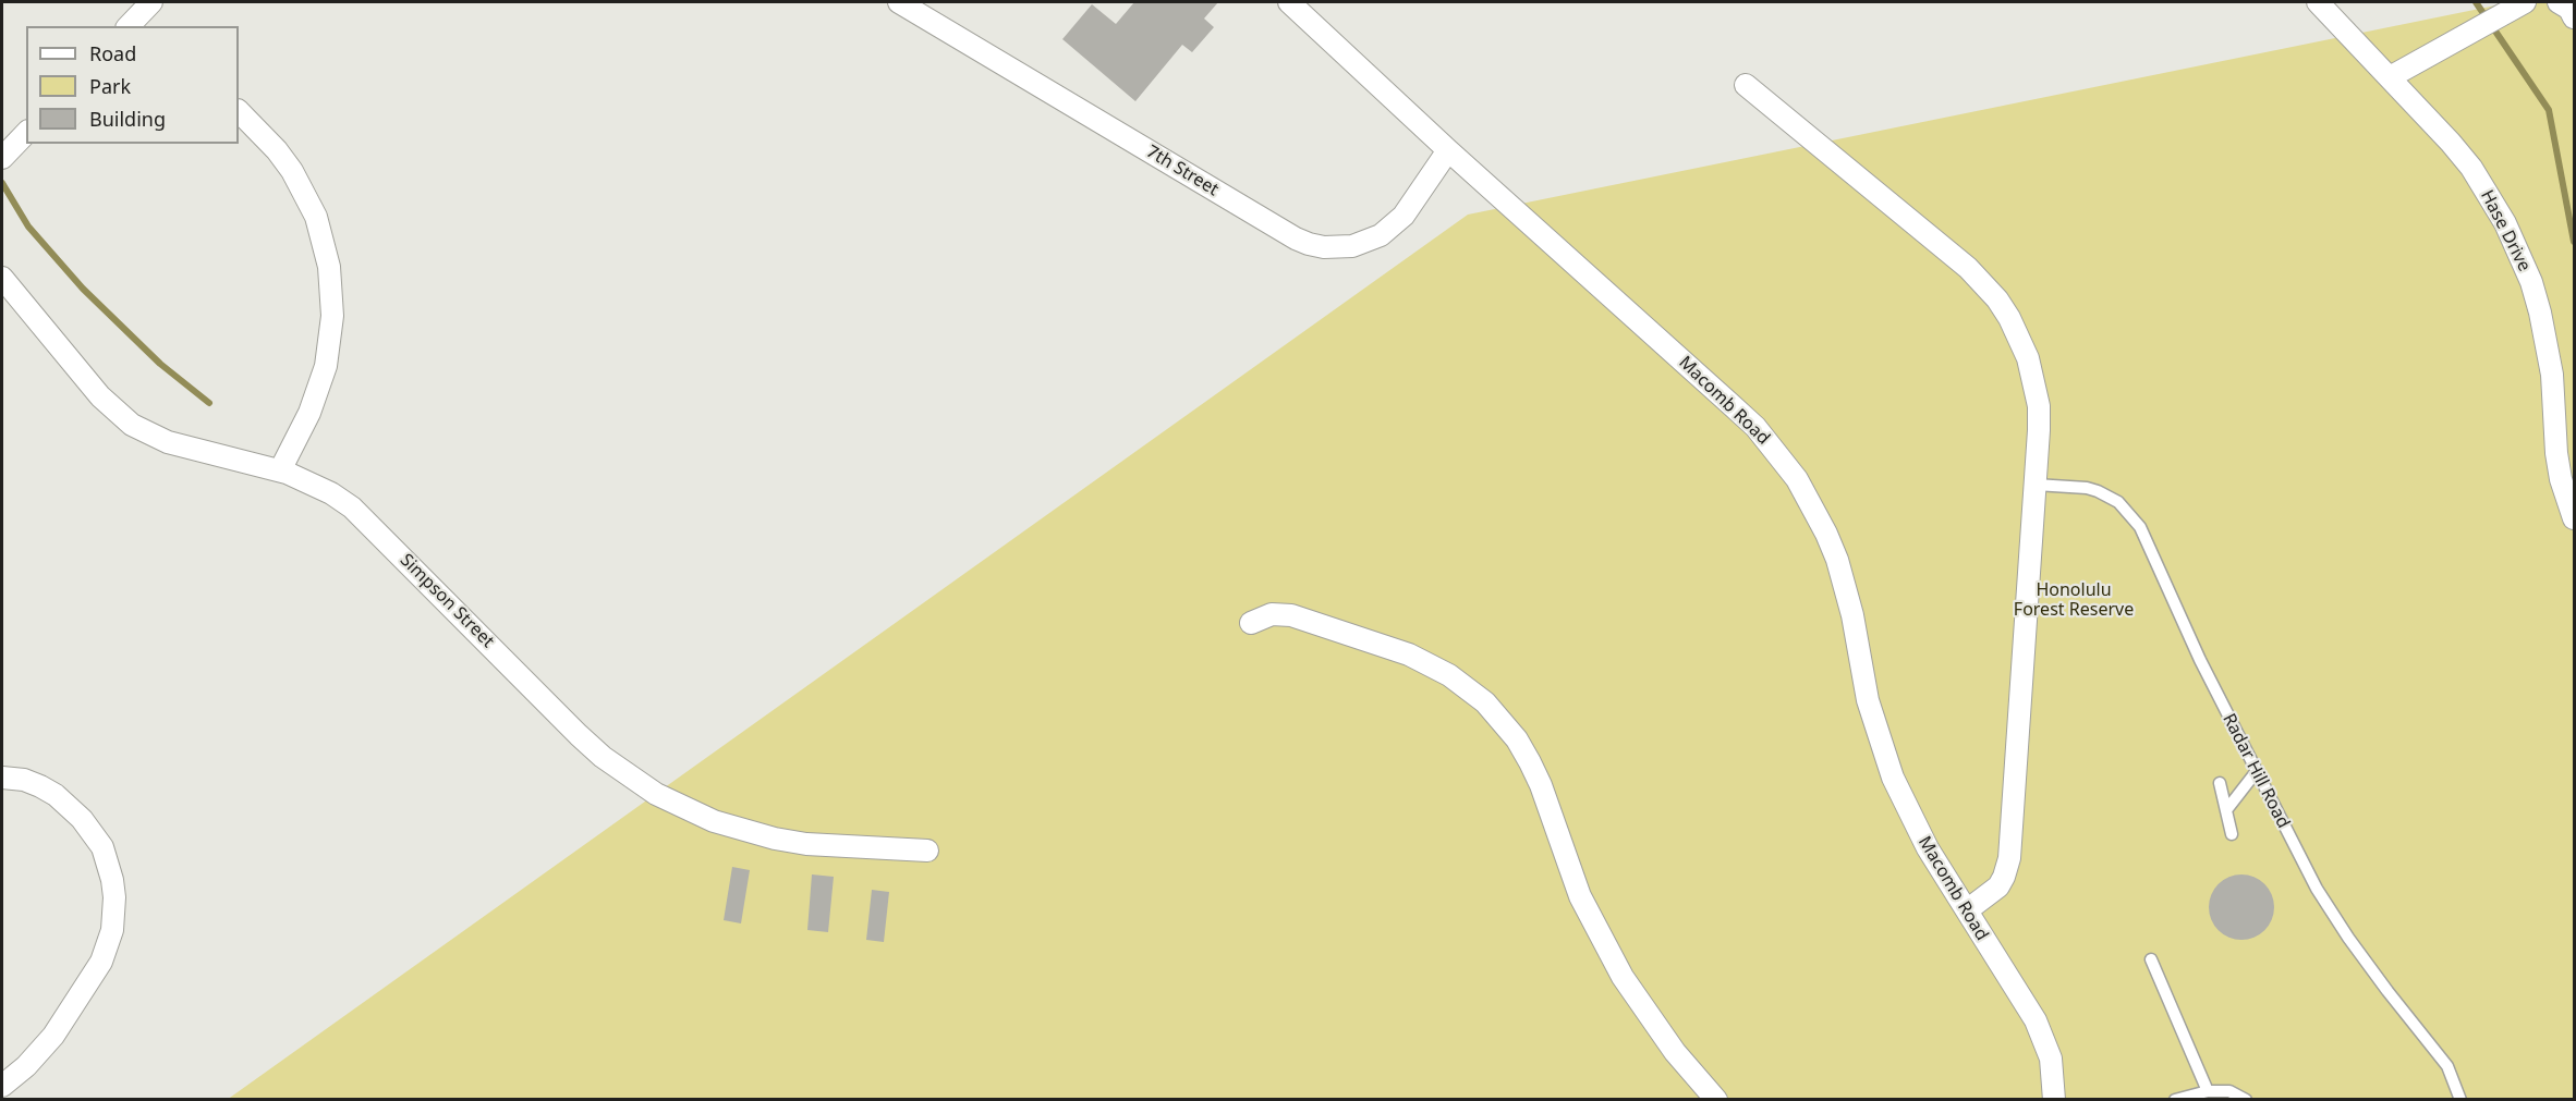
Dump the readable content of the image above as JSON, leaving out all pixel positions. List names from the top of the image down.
{
  "streets": {
    "street": [
      "7th Street",
      "Hase Drive",
      "Macomb Road",
      "Simpson Street"
    ],
    "lane": ["Radar Hill Road"]
  },
  "crossings": [
    ["7th Street", "Macomb Road"]
  ],
  "parks": ["Honolulu Forest Reserve"],
  "legend": ["Road", "Park", "Building"]
}
